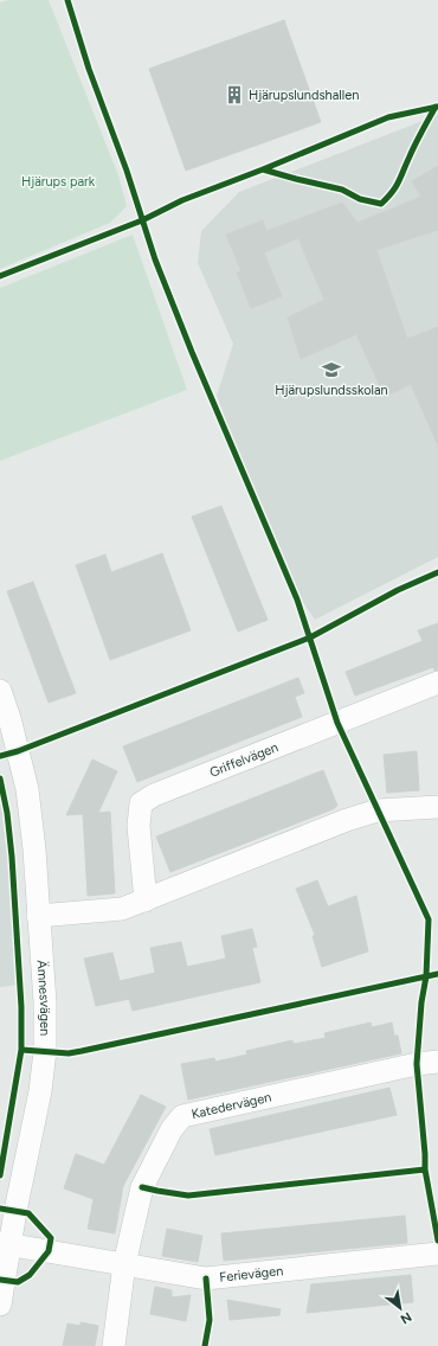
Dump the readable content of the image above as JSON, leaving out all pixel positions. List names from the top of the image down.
{
  "streets": {
    "street": [
      "Griffelvägen",
      "Ämnesvägen",
      "Katedervägen",
      "Ferievägen"
    ]
  },
  "crossings": [
    ["Ämnesvägen", "Ferievägen"],
    ["Katedervägen", "Ferievägen"]
  ],
  "parks": ["Hjärups park"],
  "places": {
    "building": ["Hjärupslundshallen"],
    "school or university": ["Hjärupslundsskolan"]
  },
  "north": "bottom right"
}
